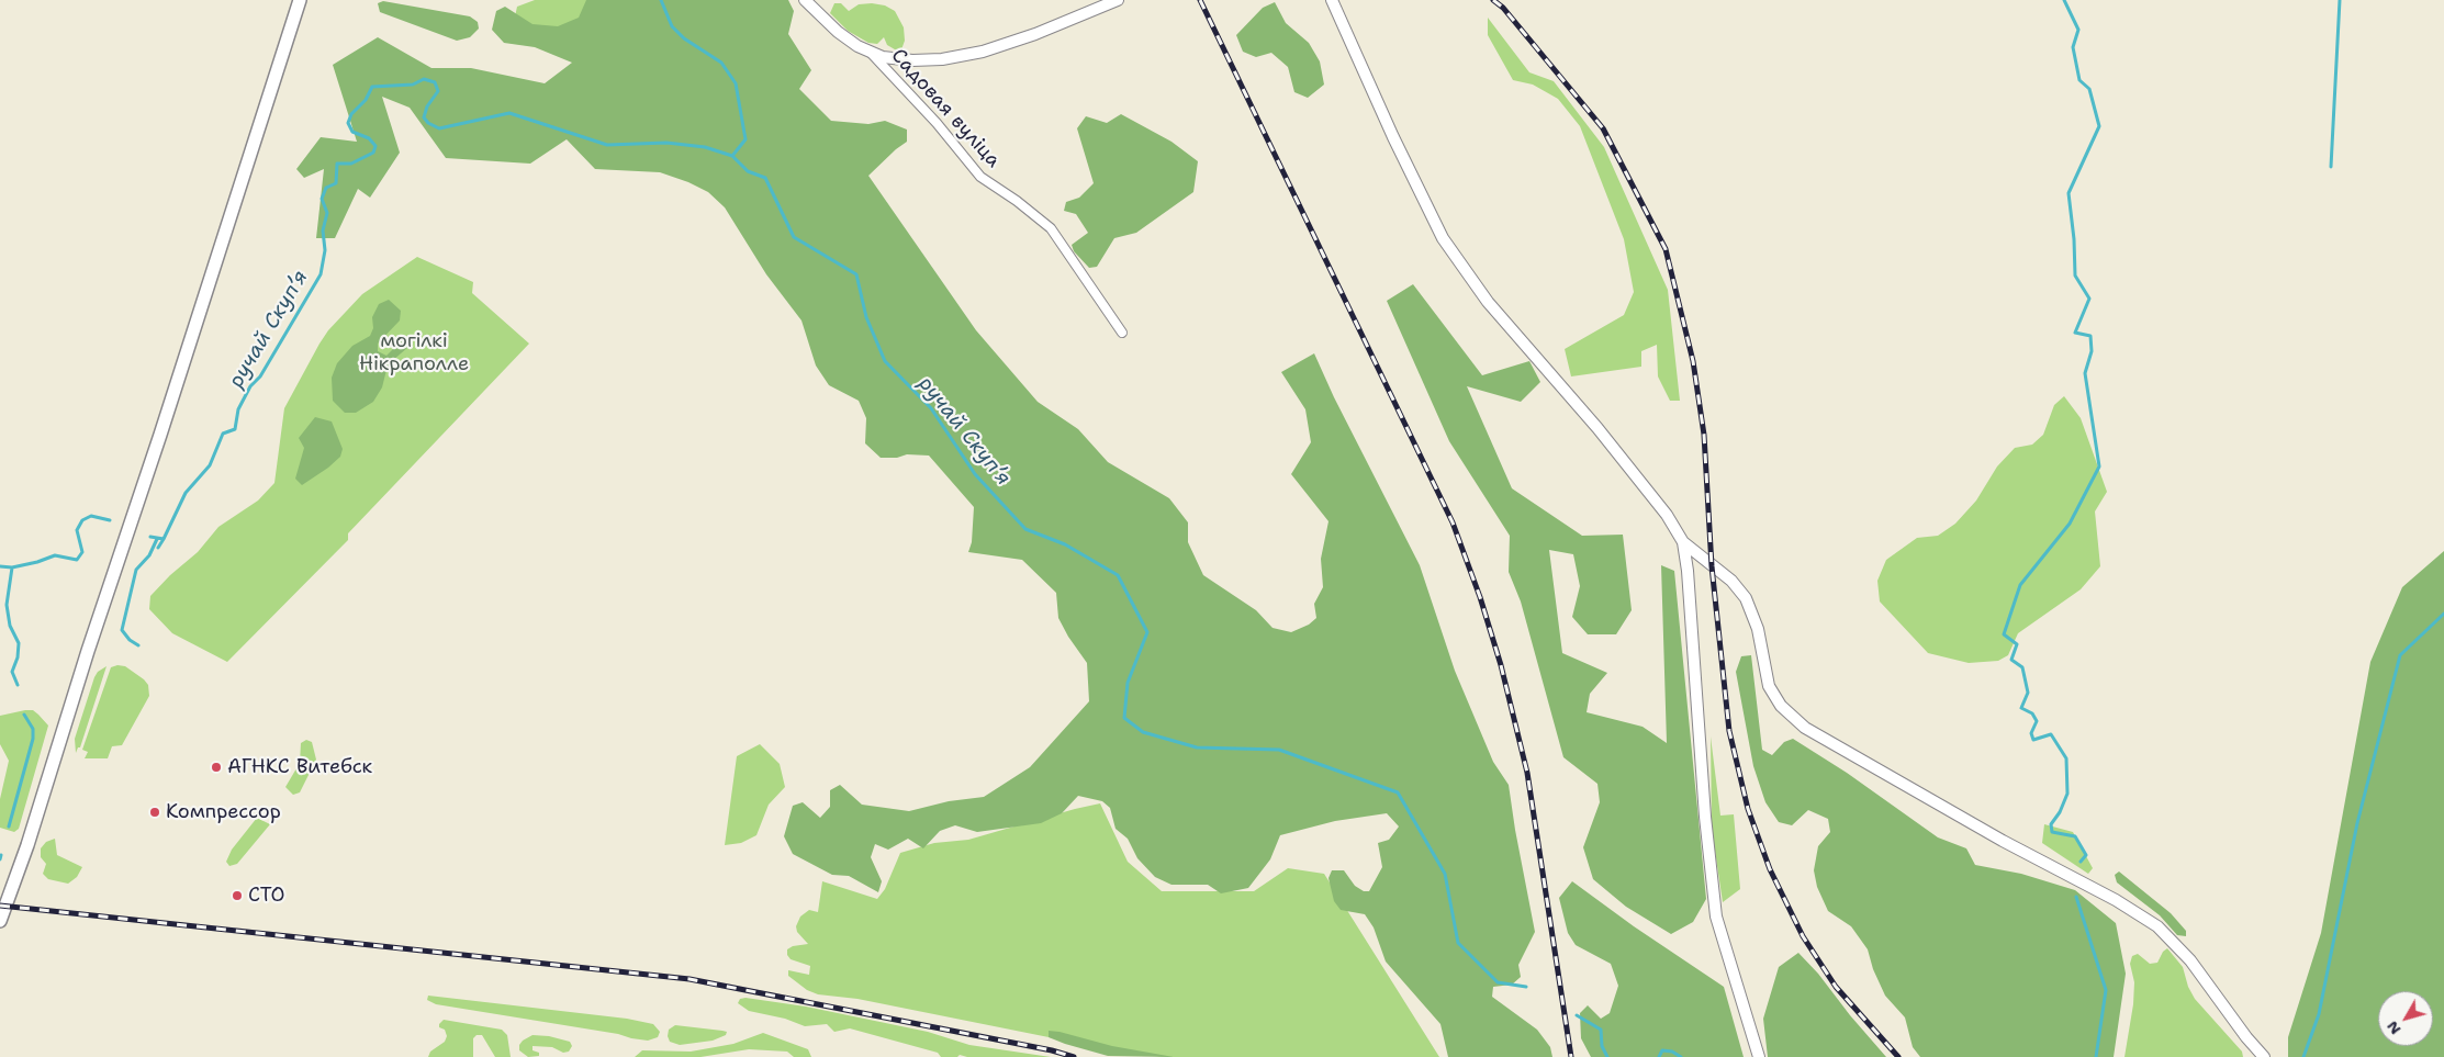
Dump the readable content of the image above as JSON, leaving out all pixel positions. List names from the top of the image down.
{
  "streets": {
    "street": ["Садовая вуліца"]
  },
  "water": ["ручай Скупʼя"],
  "parks": ["могілкі Нікраполле"],
  "places": ["АГНКС Витебск", "Компрессор", "СТО"],
  "north": "bottom left"
}
